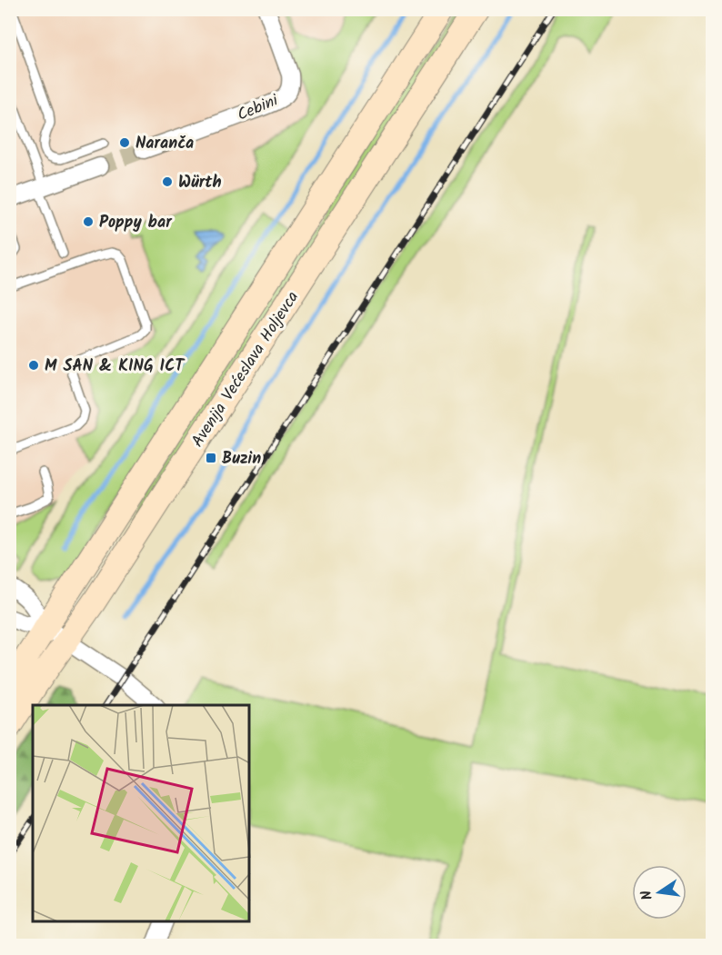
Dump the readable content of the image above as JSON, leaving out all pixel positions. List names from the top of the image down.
{
  "streets": {
    "main road": ["Avenija Većeslava Holjevca"],
    "street": ["Cebini"]
  },
  "places": {
    "other": [
      "Naranča",
      "Würth",
      "Poppy bar",
      "M SAN & KING ICT"
    ],
    "transit": ["Buzin"]
  },
  "north": "left"
}
